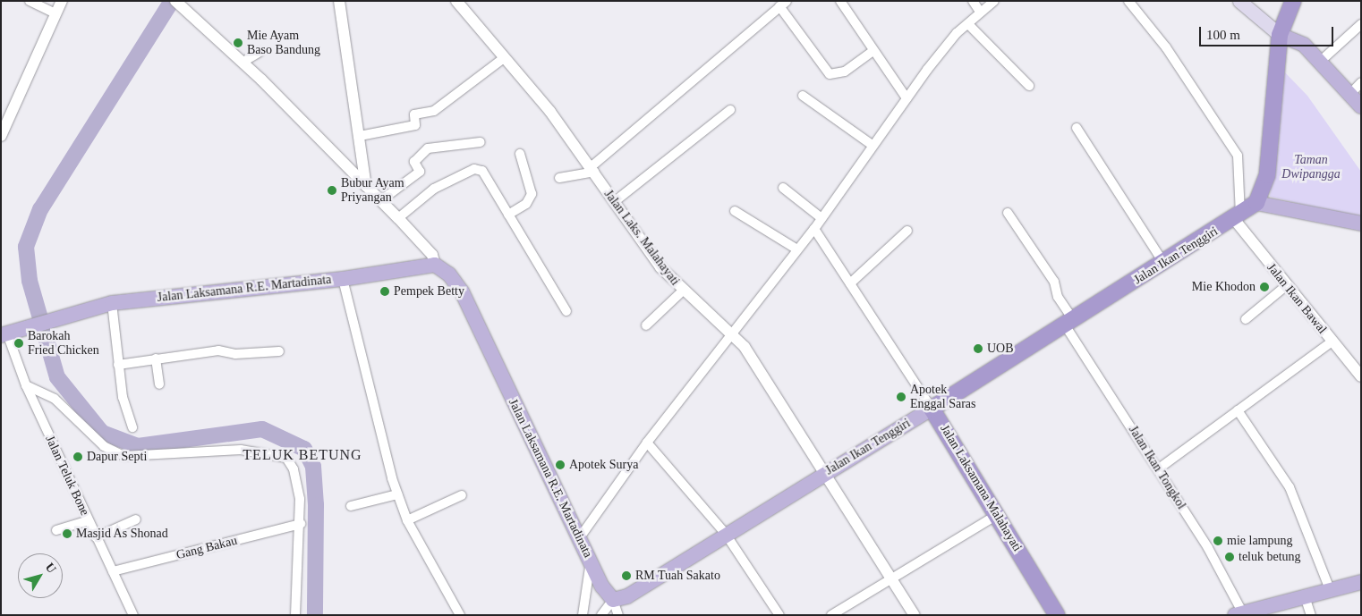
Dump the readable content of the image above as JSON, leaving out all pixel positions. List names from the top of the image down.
{
  "streets": {
    "highway": ["Jalan Ikan Tenggiri", "Jalan Laksamana Malahayati"],
    "main road": ["Jalan Laksamana R.E. Martadinata"],
    "street": [
      "Jalan Laks. Malahayati",
      "Jalan Ikan Bawal",
      "Jalan Ikan Tongkol",
      "Jalan Teluk Bone",
      "Gang Bakau"
    ]
  },
  "crossings": [
    ["Jalan Laks. Malahayati", "Jalan Ikan Tenggiri"],
    ["Jalan Ikan Tenggiri", "Jalan Laksamana R.E. Martadinata"],
    ["Jalan Ikan Tenggiri", "Jalan Ikan Bawal"],
    ["Jalan Ikan Tenggiri", "Jalan Ikan Tongkol"],
    ["Jalan Ikan Tenggiri", "Jalan Laksamana Malahayati"],
    ["Jalan Laksamana R.E. Martadinata", "Jalan Teluk Bone"],
    ["Jalan Teluk Bone", "Gang Bakau"]
  ],
  "districts": ["TELUK BETUNG"],
  "parks": ["Taman Dwipangga"],
  "places": [
    "Mie Ayam Baso Bandung",
    "Bubur Ayam Priyangan",
    "Mie Khodon",
    "Pempek Betty",
    "Barokah Fried Chicken",
    "UOB",
    "Apotek Enggal Saras",
    "Dapur Septi",
    "Apotek Surya",
    "Masjid As Shonad",
    "mie lampung",
    "teluk betung",
    "RM Tuah Sakato"
  ],
  "scale_bar": "100 m",
  "north": "top right"
}
